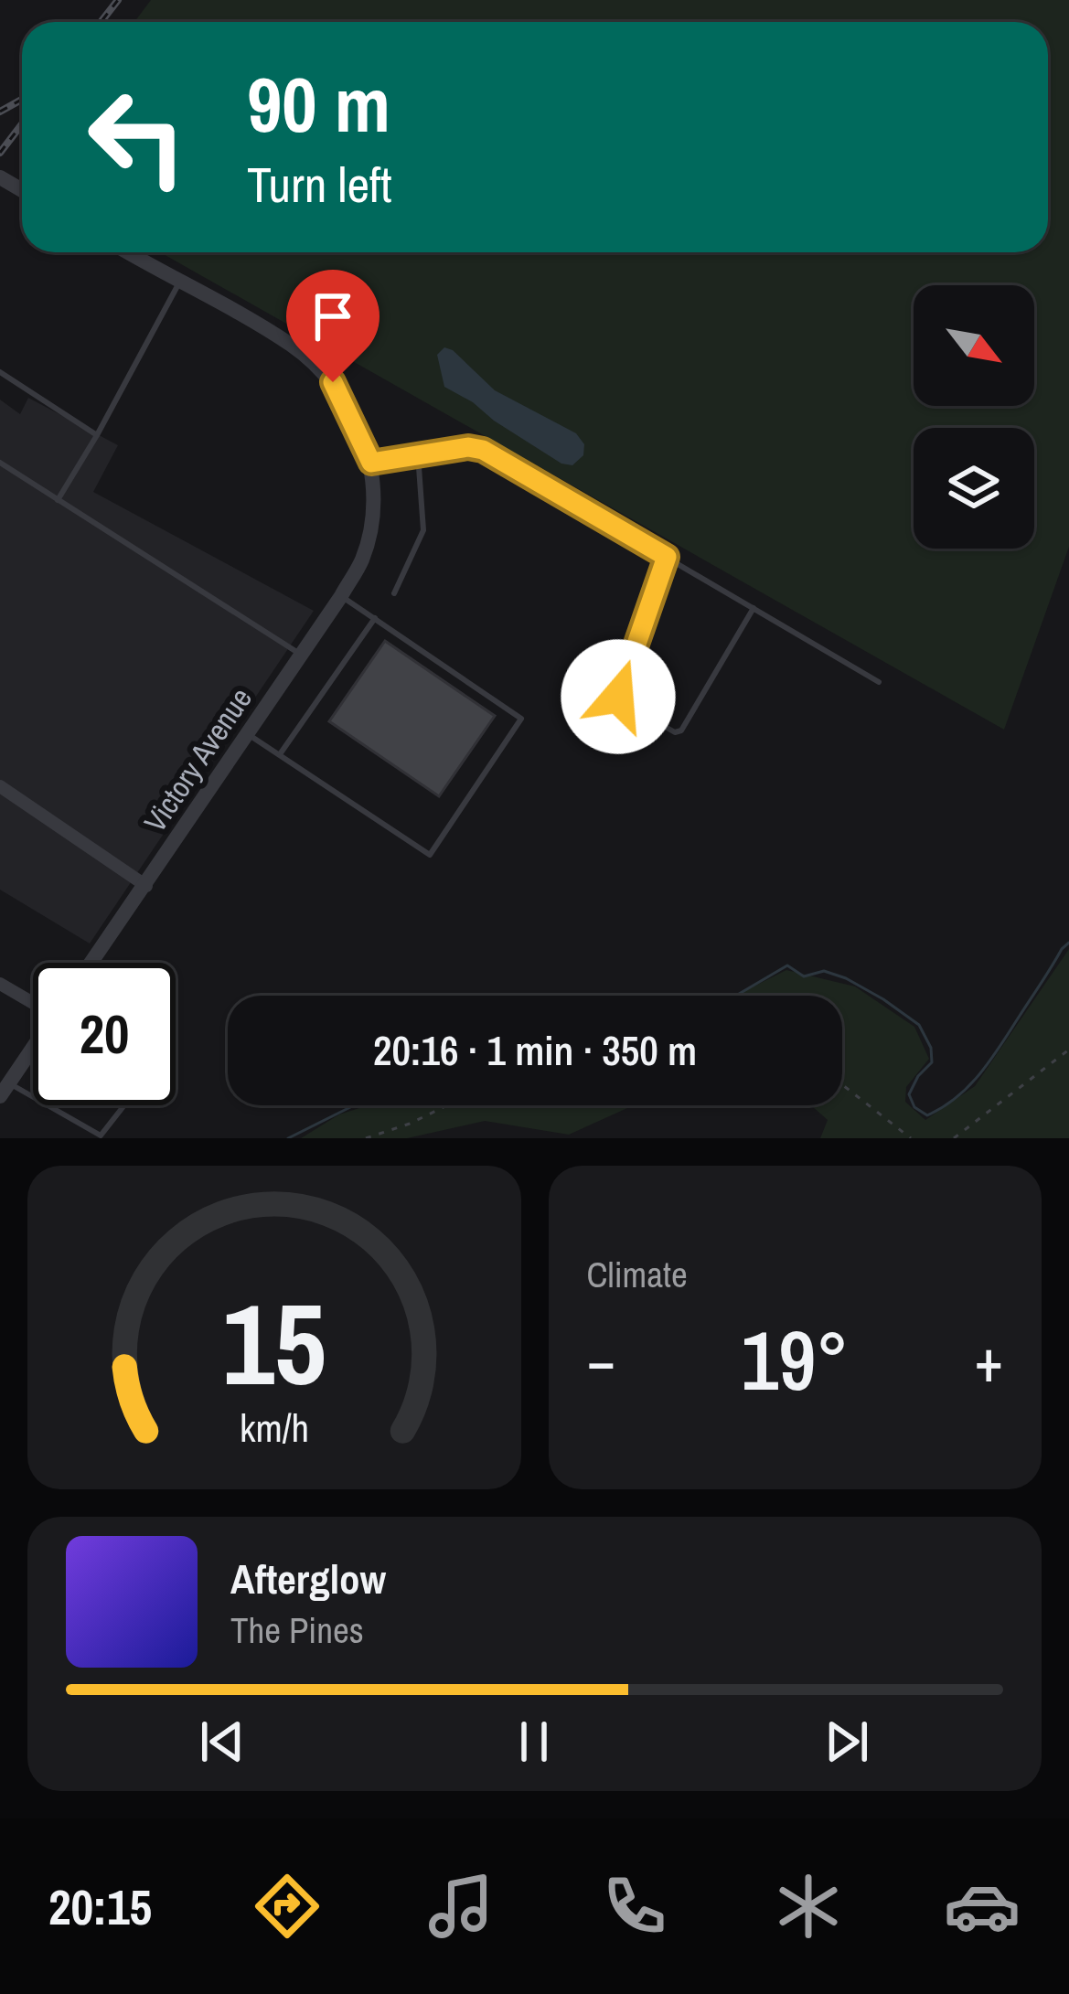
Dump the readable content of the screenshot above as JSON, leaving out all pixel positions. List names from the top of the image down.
{
  "streets": {
    "street": ["Victory Avenue"]
  },
  "north": "bottom right",
  "page": {
    "turn": ["90 m", "Turn left"],
    "limit": "20",
    "trip": "20:16 · 1 min · 350 m",
    "tile": "Climate",
    "heat": ["−", "19°", "+"],
    "song": ["Afterglow", "The Pines"],
    "tabs": "20:15",
    "gauge": ["15", "km/h"]
  }
}
